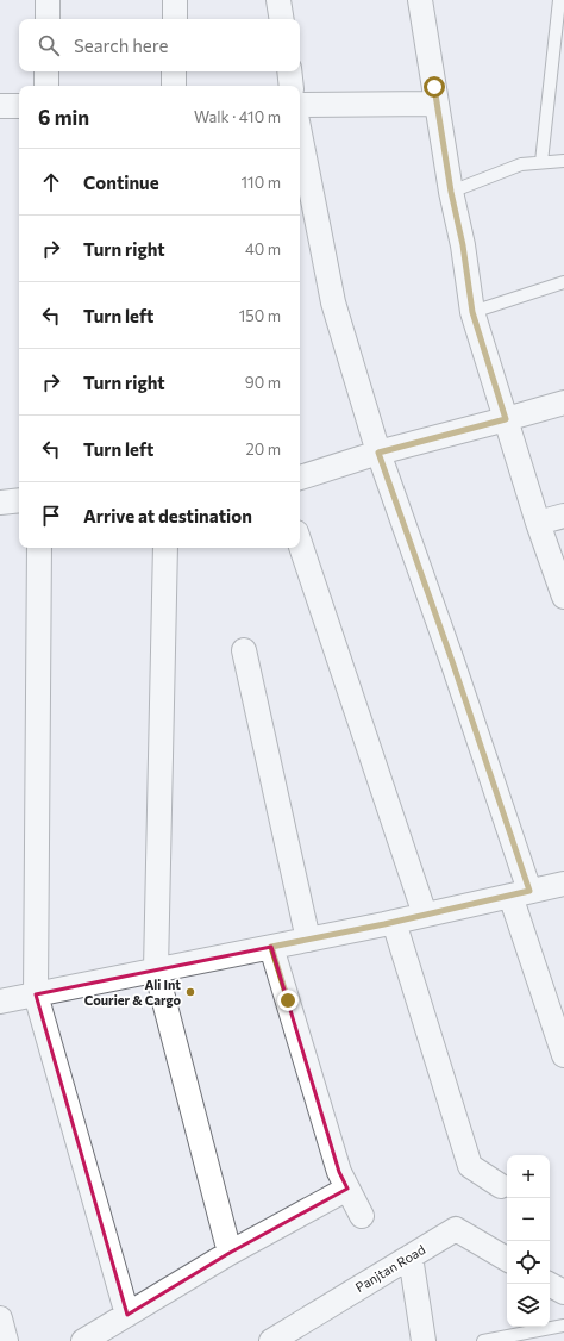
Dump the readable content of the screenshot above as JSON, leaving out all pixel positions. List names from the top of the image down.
{
  "streets": {
    "street": ["Panjtan Road"]
  },
  "places": ["Ali Int Courier & Cargo"],
  "page": {
    "search": "Search here",
    "heading": ["6 min", "Walk · 410 m"],
    "list": [
      ["Continue", "110 m"],
      ["Turn right", "40 m"],
      ["Turn left", "150 m"],
      ["Turn right", "90 m"],
      ["Turn left", "20 m"],
      "Arrive at destination"
    ],
    "map_buttons": ["+", "−"]
  }
}
